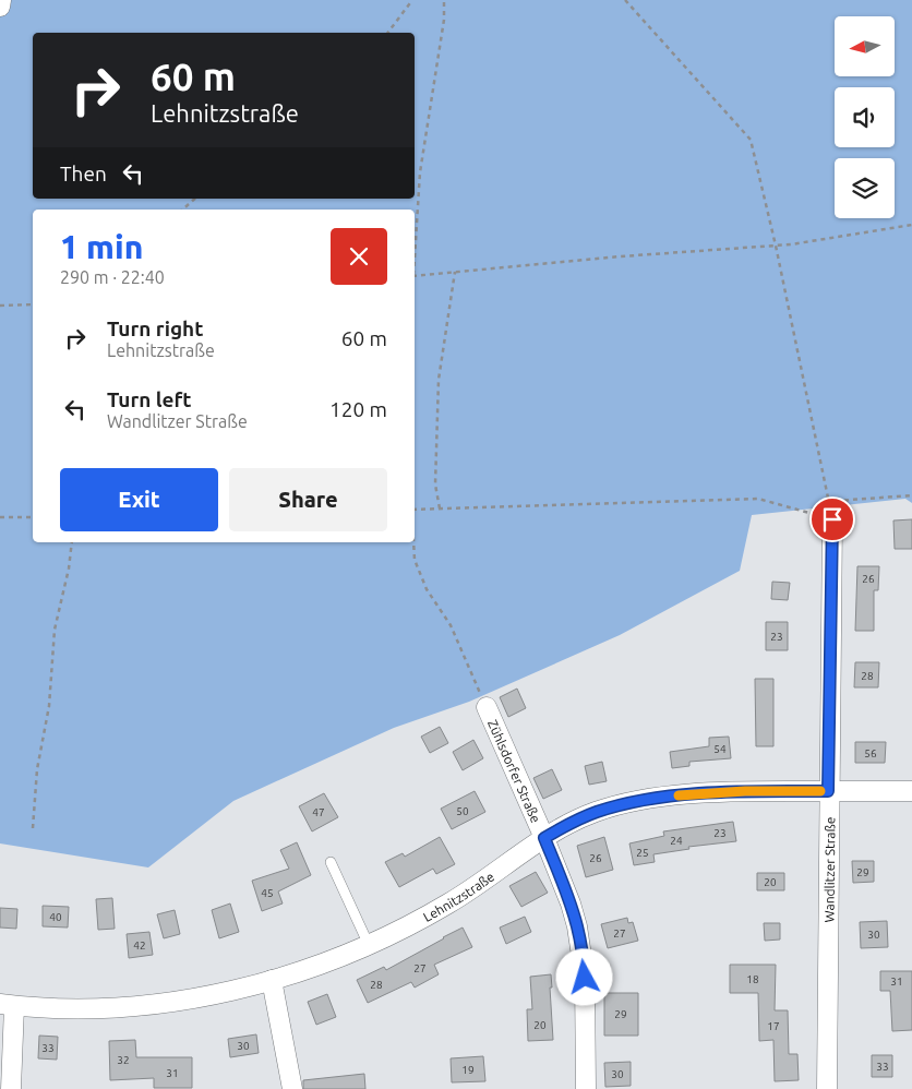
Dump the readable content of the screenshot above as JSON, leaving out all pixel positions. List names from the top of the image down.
{
  "streets": {
    "street": ["Zühlsdorfer Straße", "Wandlitzer Straße", "Lehnitzstraße"]
  },
  "crossings": [
    ["Zühlsdorfer Straße", "Lehnitzstraße"],
    ["Wandlitzer Straße", "Lehnitzstraße"]
  ],
  "house_numbers": [
    "26",
    "23",
    "28",
    "54",
    "56",
    "50",
    "47",
    "23",
    "24",
    "25",
    "26",
    "29",
    "20",
    "45",
    "40",
    "27",
    "30",
    "42",
    "27",
    "18",
    "31",
    "28",
    "29",
    "20",
    "17",
    "30",
    "33",
    "32",
    "33",
    "19",
    "31",
    "30"
  ],
  "north": "left",
  "page": {
    "turn": ["60 m", "Lehnitzstraße"],
    "then": "Then",
    "heading": ["1 min", "290 m · 22:40"],
    "list": [
      {
        "name": "Turn right",
        "note": "Lehnitzstraße",
        "value": "60 m"
      },
      {
        "name": "Turn left",
        "note": "Wandlitzer Straße",
        "value": "120 m"
      }
    ],
    "buttons": ["Exit", "Share"]
  }
}
